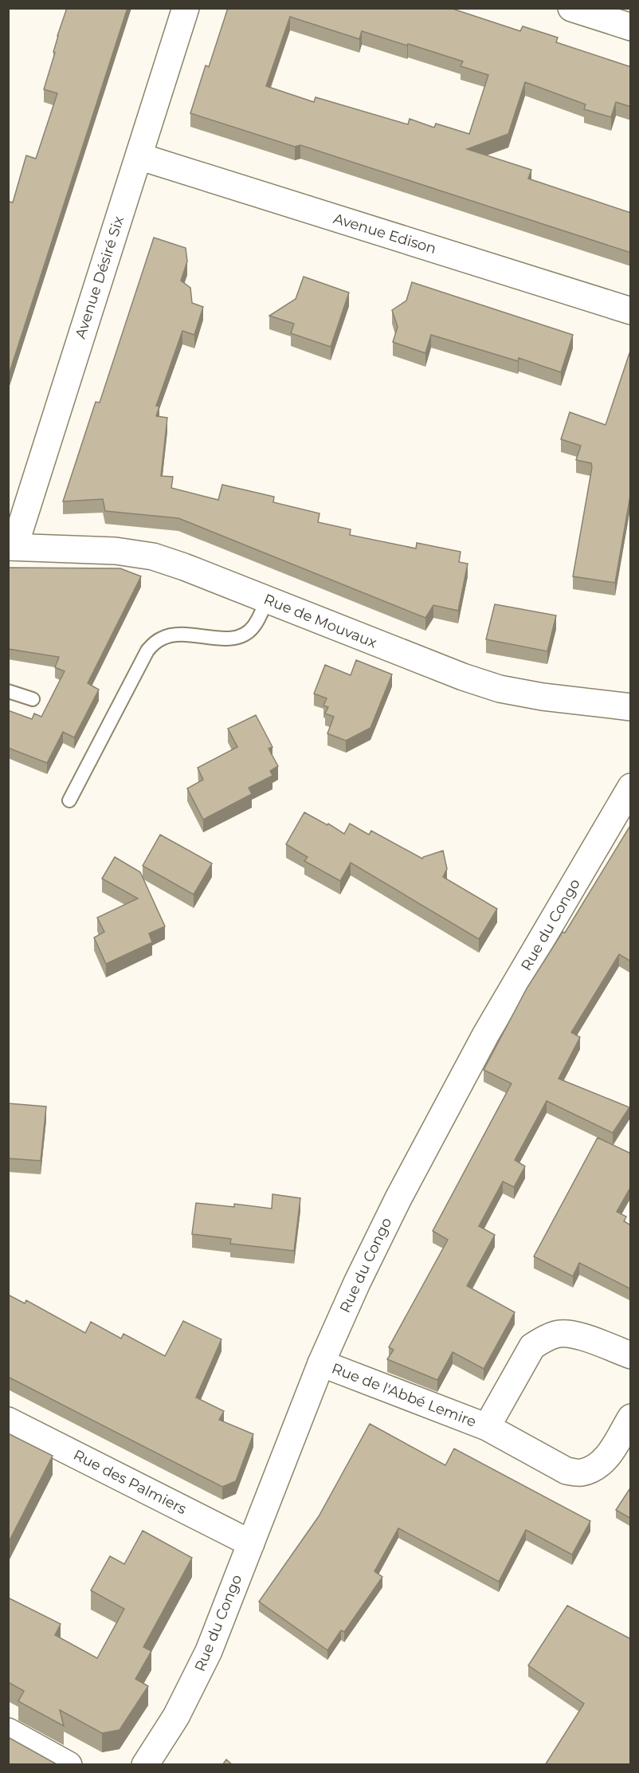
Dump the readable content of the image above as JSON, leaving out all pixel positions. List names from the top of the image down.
{
  "streets": {
    "street": [
      "Avenue Edison",
      "Avenue Désiré Six",
      "Rue de Mouvaux",
      "Rue du Congo",
      "Rue de l'Abbé Lemire",
      "Rue des Palmiers"
    ]
  },
  "crossings": [
    ["Avenue Edison", "Avenue Désiré Six"],
    ["Avenue Désiré Six", "Rue de Mouvaux"],
    ["Rue du Congo", "Rue de l'Abbé Lemire"],
    ["Rue du Congo", "Rue des Palmiers"]
  ]
}
